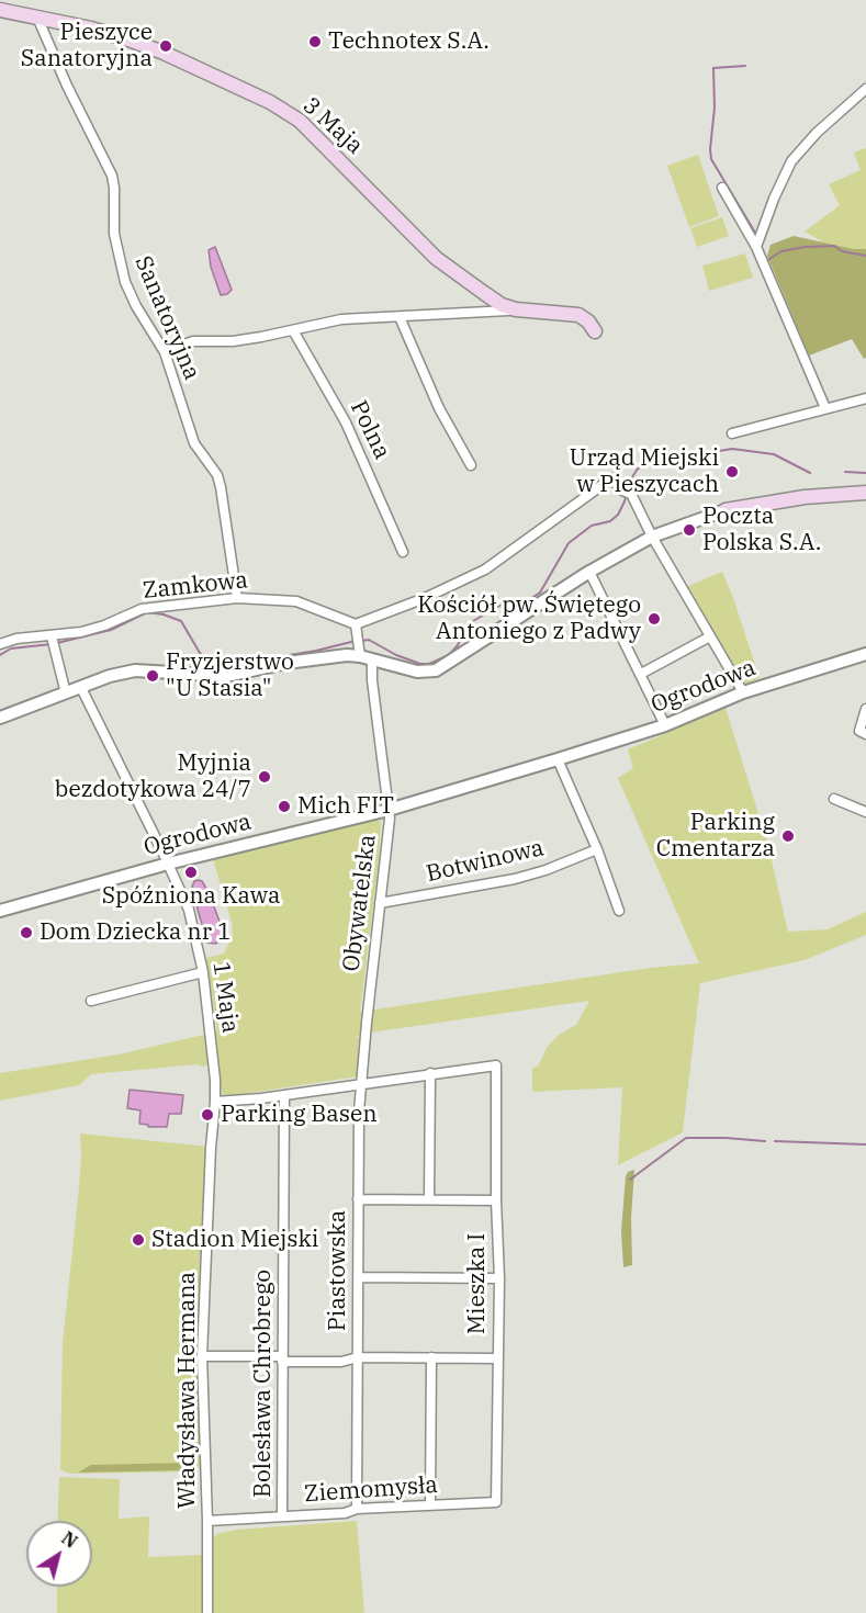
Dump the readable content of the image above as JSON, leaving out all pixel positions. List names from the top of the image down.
{
  "streets": {
    "main road": ["3 Maja"],
    "street": [
      "Sanatoryjna",
      "Polna",
      "Zamkowa",
      "Ogrodowa",
      "Botwinowa",
      "Obywatelska",
      "1 Maja",
      "Piastowska",
      "Mieszka I",
      "Bolesława Chrobrego",
      "Władysława Hermana",
      "Ziemomysła"
    ]
  },
  "crossings": [
    ["3 Maja", "Sanatoryjna"],
    ["Sanatoryjna", "Zamkowa"],
    ["Ogrodowa", "Obywatelska"],
    ["Ogrodowa", "1 Maja"],
    ["Botwinowa", "Obywatelska"],
    ["Obywatelska", "Piastowska"],
    ["1 Maja", "Władysława Hermana"],
    ["Piastowska", "Ziemomysła"],
    ["Mieszka I", "Ziemomysła"],
    ["Bolesława Chrobrego", "Ziemomysła"],
    ["Władysława Hermana", "Ziemomysła"]
  ],
  "places": [
    "Technotex S.A.",
    "Pieszyce Sanatoryjna",
    "Urząd Miejski w Pieszycach",
    "Poczta Polska S.A.",
    "Kościół pw. Świętego Antoniego z Padwy",
    "Fryzjerstwo \"U Stasia\"",
    "Myjnia bezdotykowa 24/7",
    "Mich FIT",
    "Parking Cmentarza",
    "Spóźniona Kawa",
    "Dom Dziecka nr 1",
    "Parking Basen",
    "Stadion Miejski"
  ],
  "north": "top right"
}
